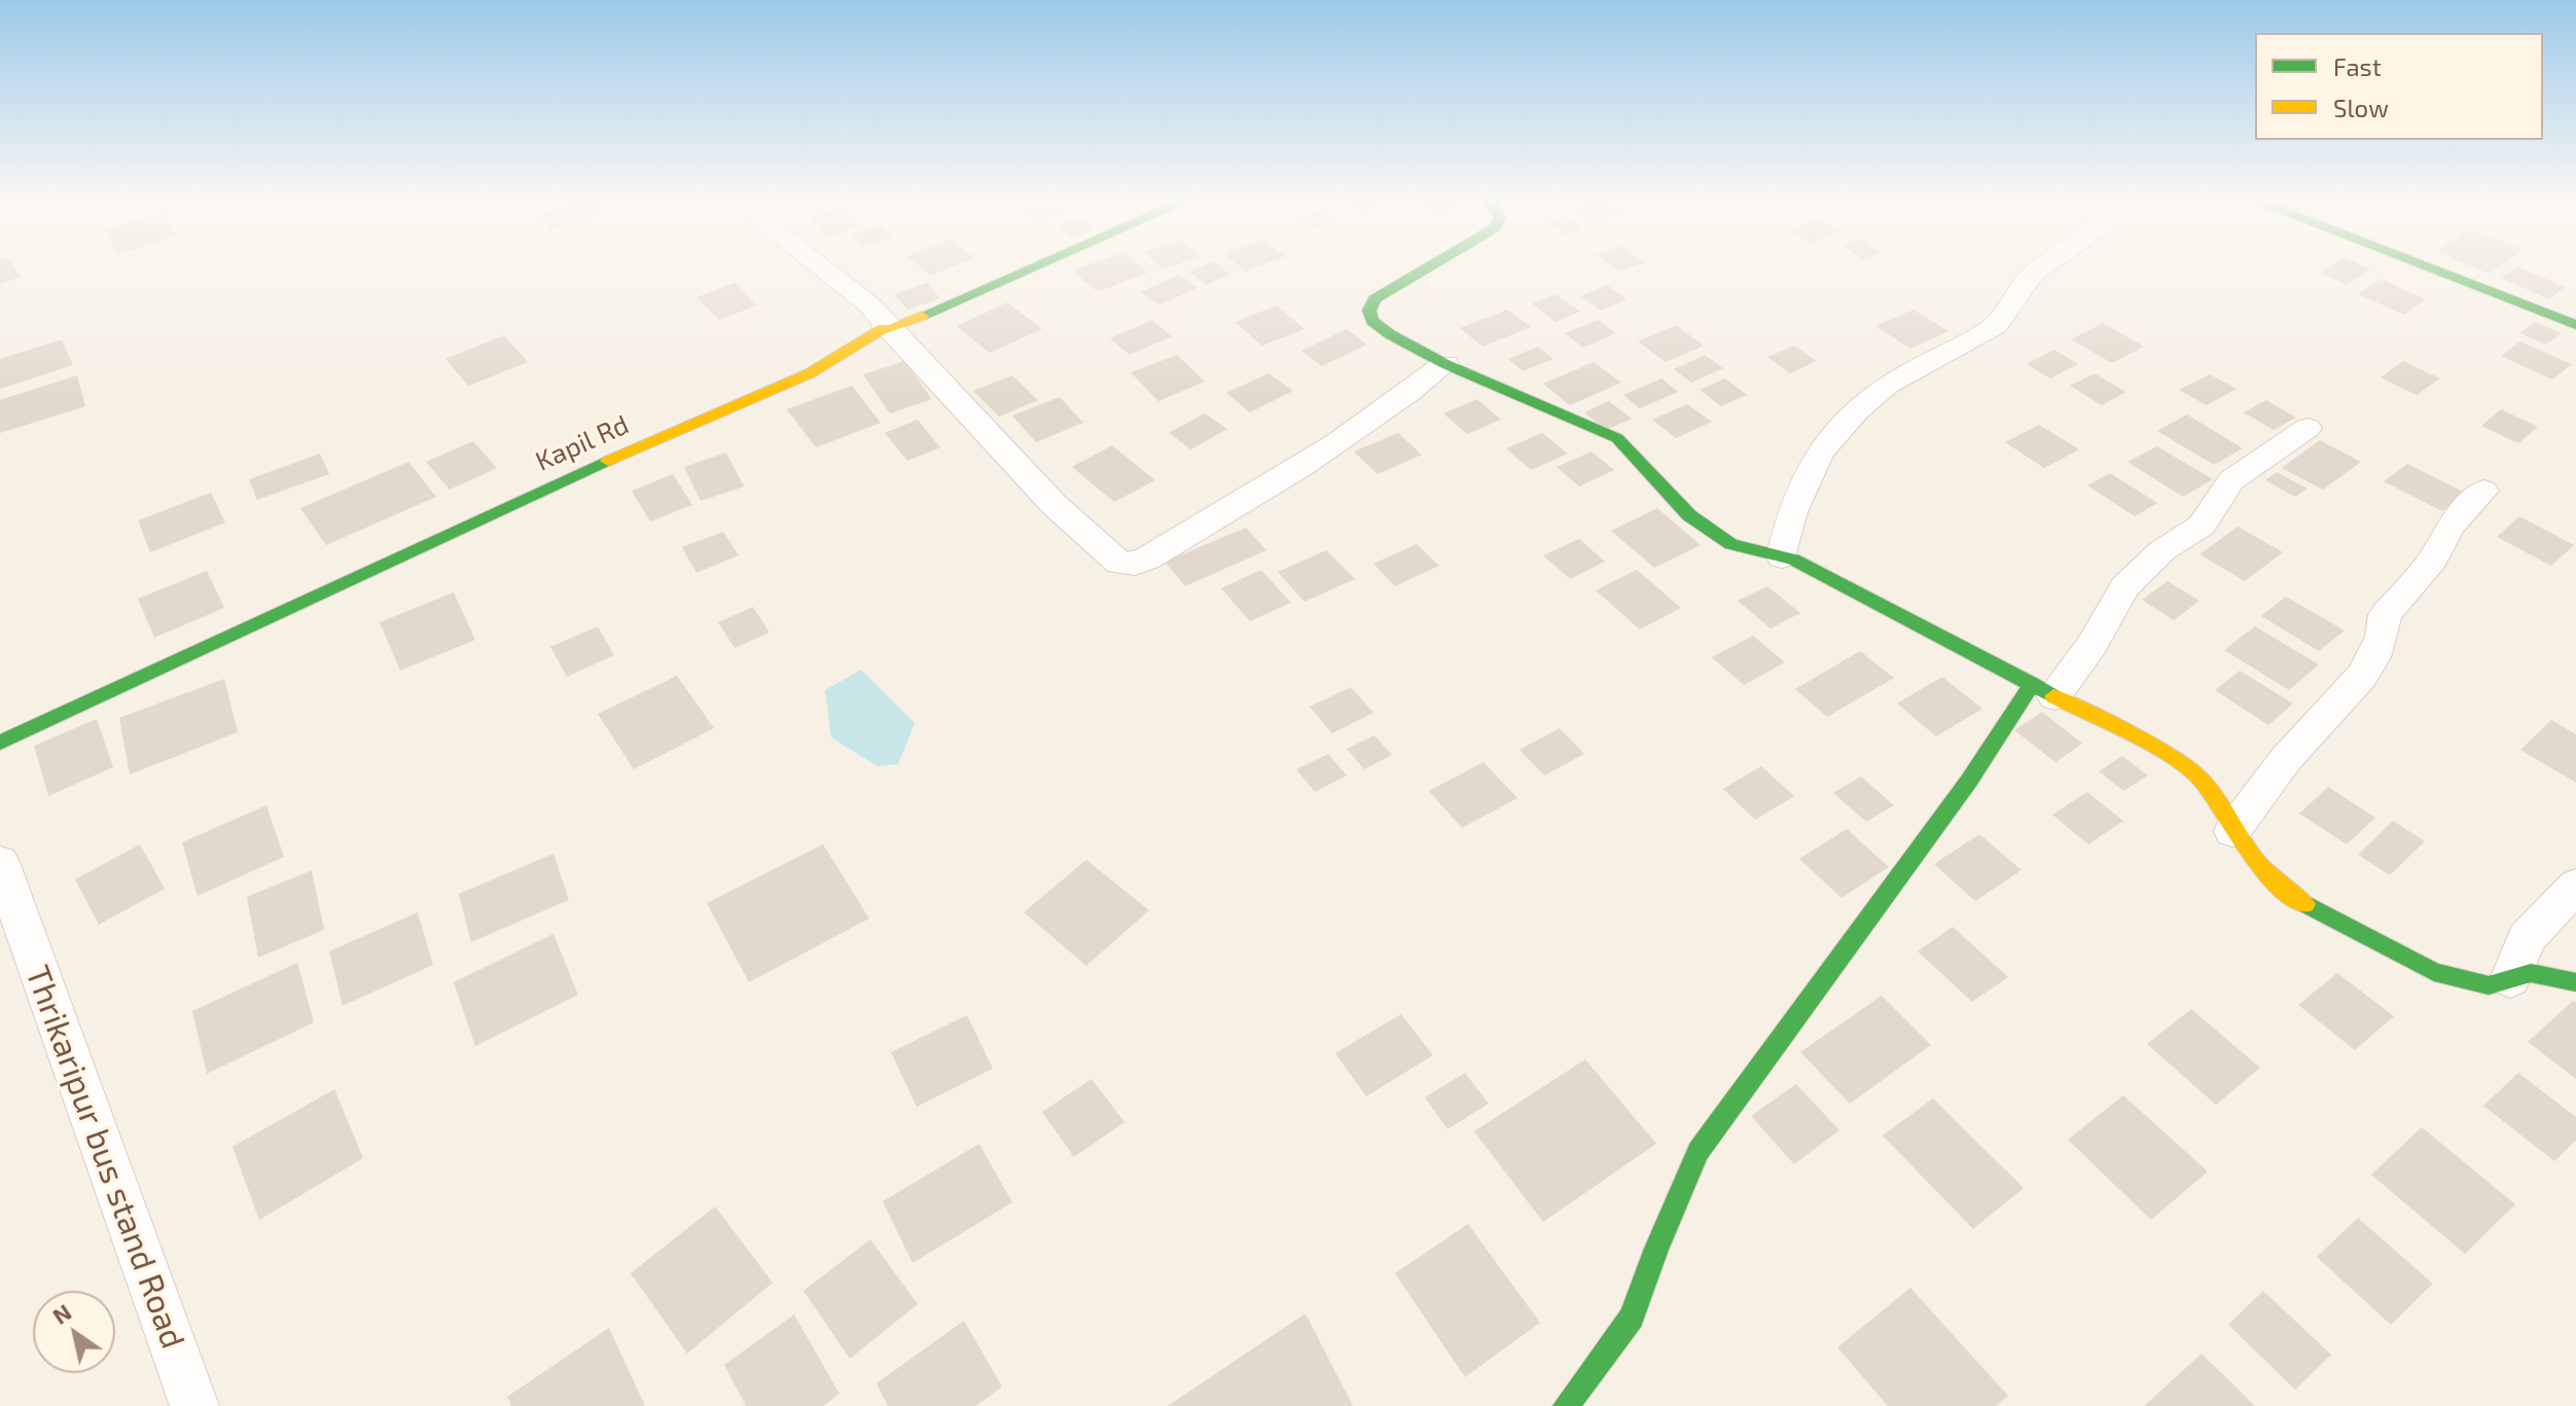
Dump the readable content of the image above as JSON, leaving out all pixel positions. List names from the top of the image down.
{
  "streets": {
    "street": ["Kapil Rd", "Thrikaripur bus stand Road"]
  },
  "legend": ["Fast", "Slow"],
  "north": "top left"
}
